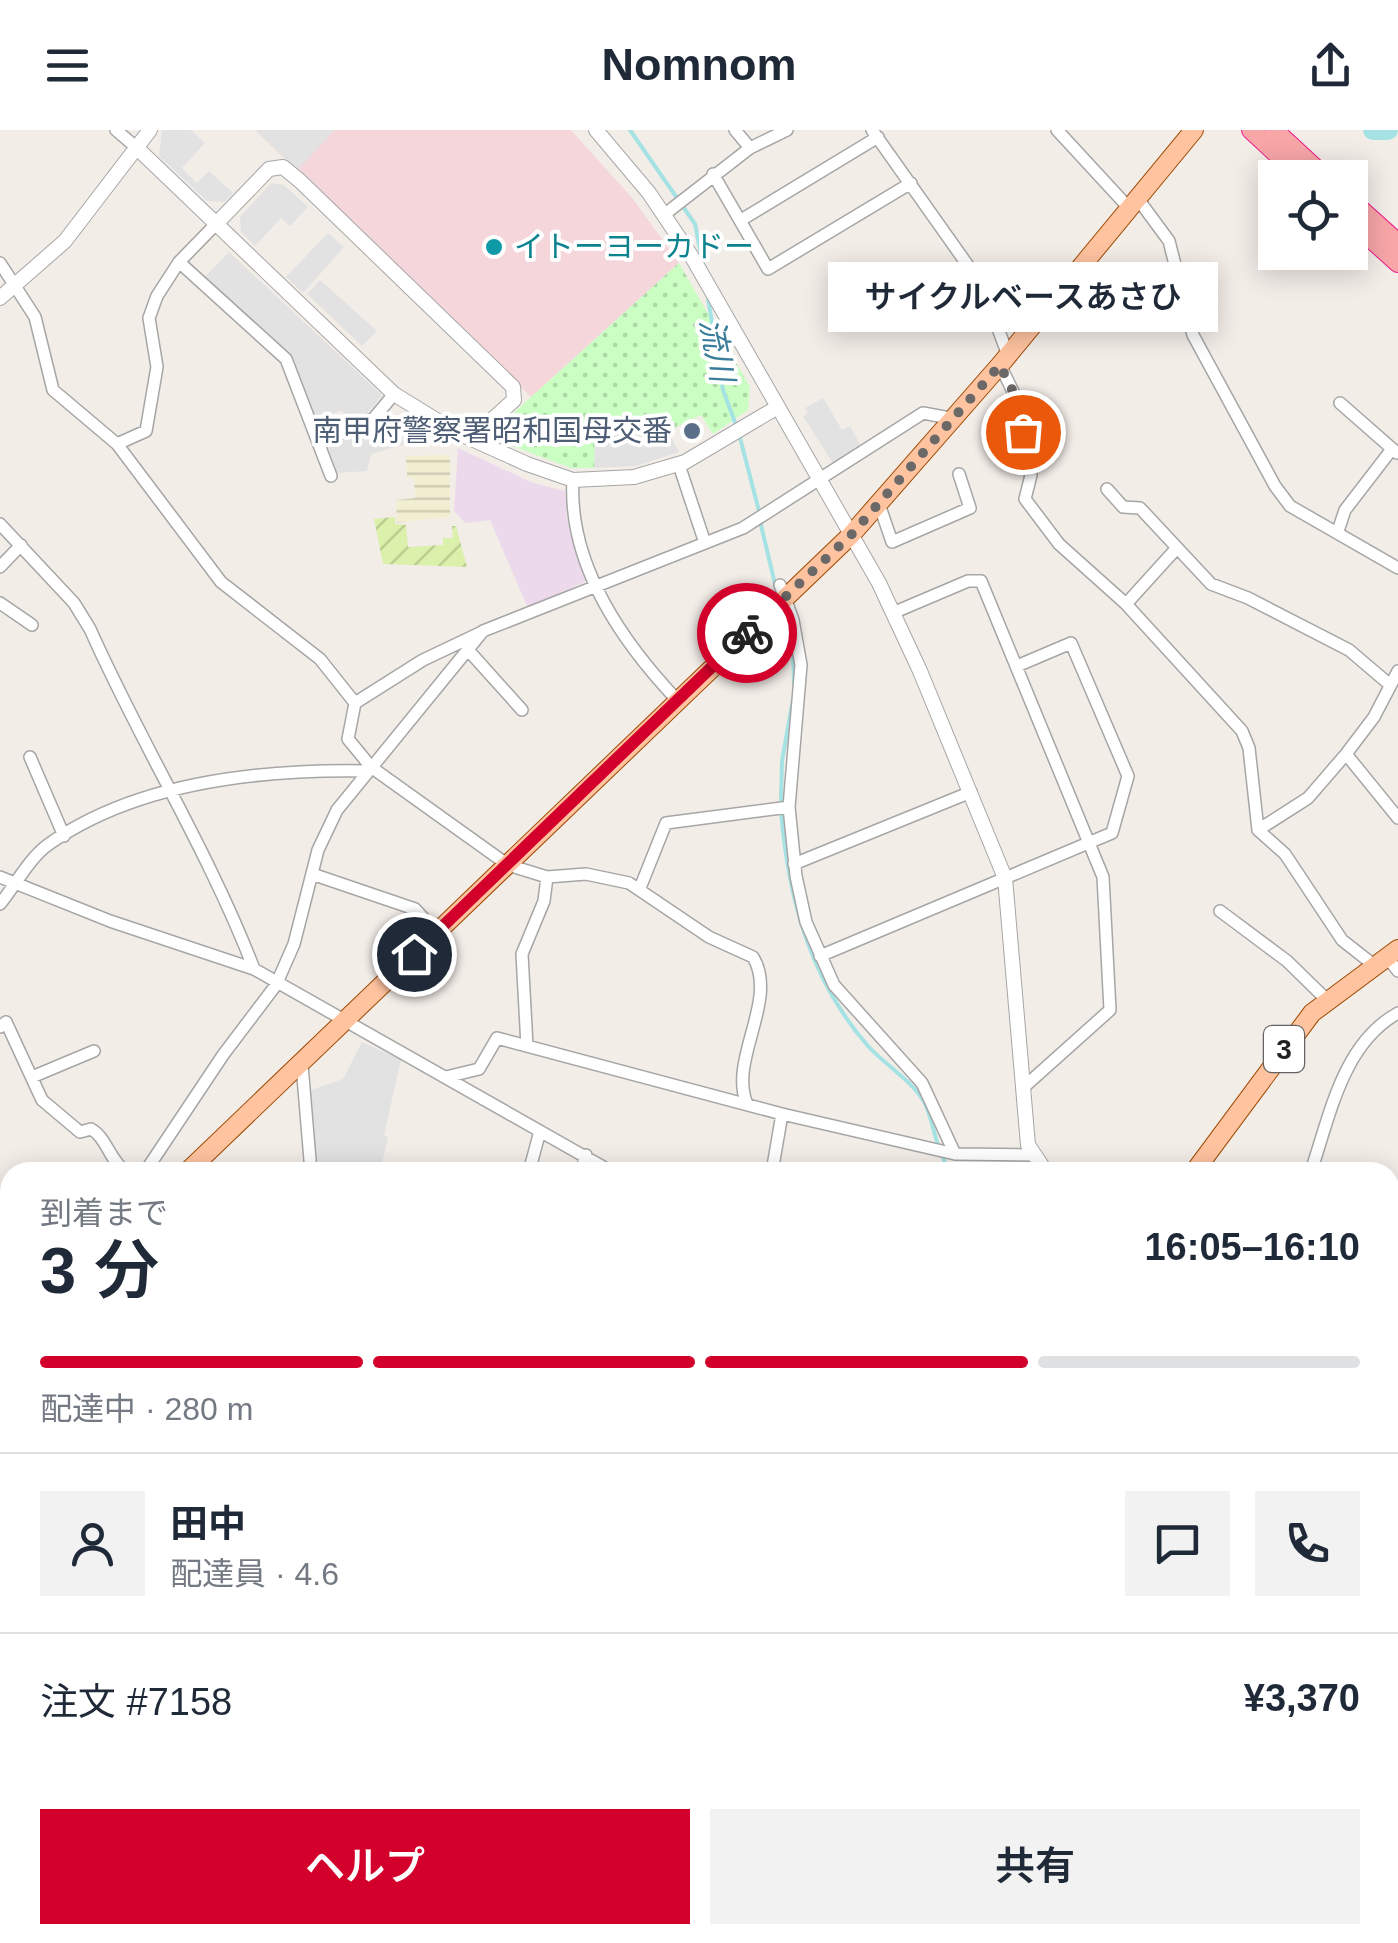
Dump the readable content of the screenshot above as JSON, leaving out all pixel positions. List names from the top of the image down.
{
  "streets": {
    "main road": ["3"]
  },
  "water": ["流川"],
  "places": ["イトーヨーカドー", "南甲府警察署昭和国母交番", "サイクルベースあさひ"],
  "page": {
    "header": "Nomnom",
    "bubble": "サイクルベースあさひ",
    "heading": ["3 分", "到着まで", "16:05–16:10"],
    "panel": [
      "田中",
      "配達員 · 4.6",
      "注文 #7158",
      "¥3,370"
    ],
    "bar": "配達中 · 280 m",
    "buttons": ["ヘルプ", "共有"]
  }
}
